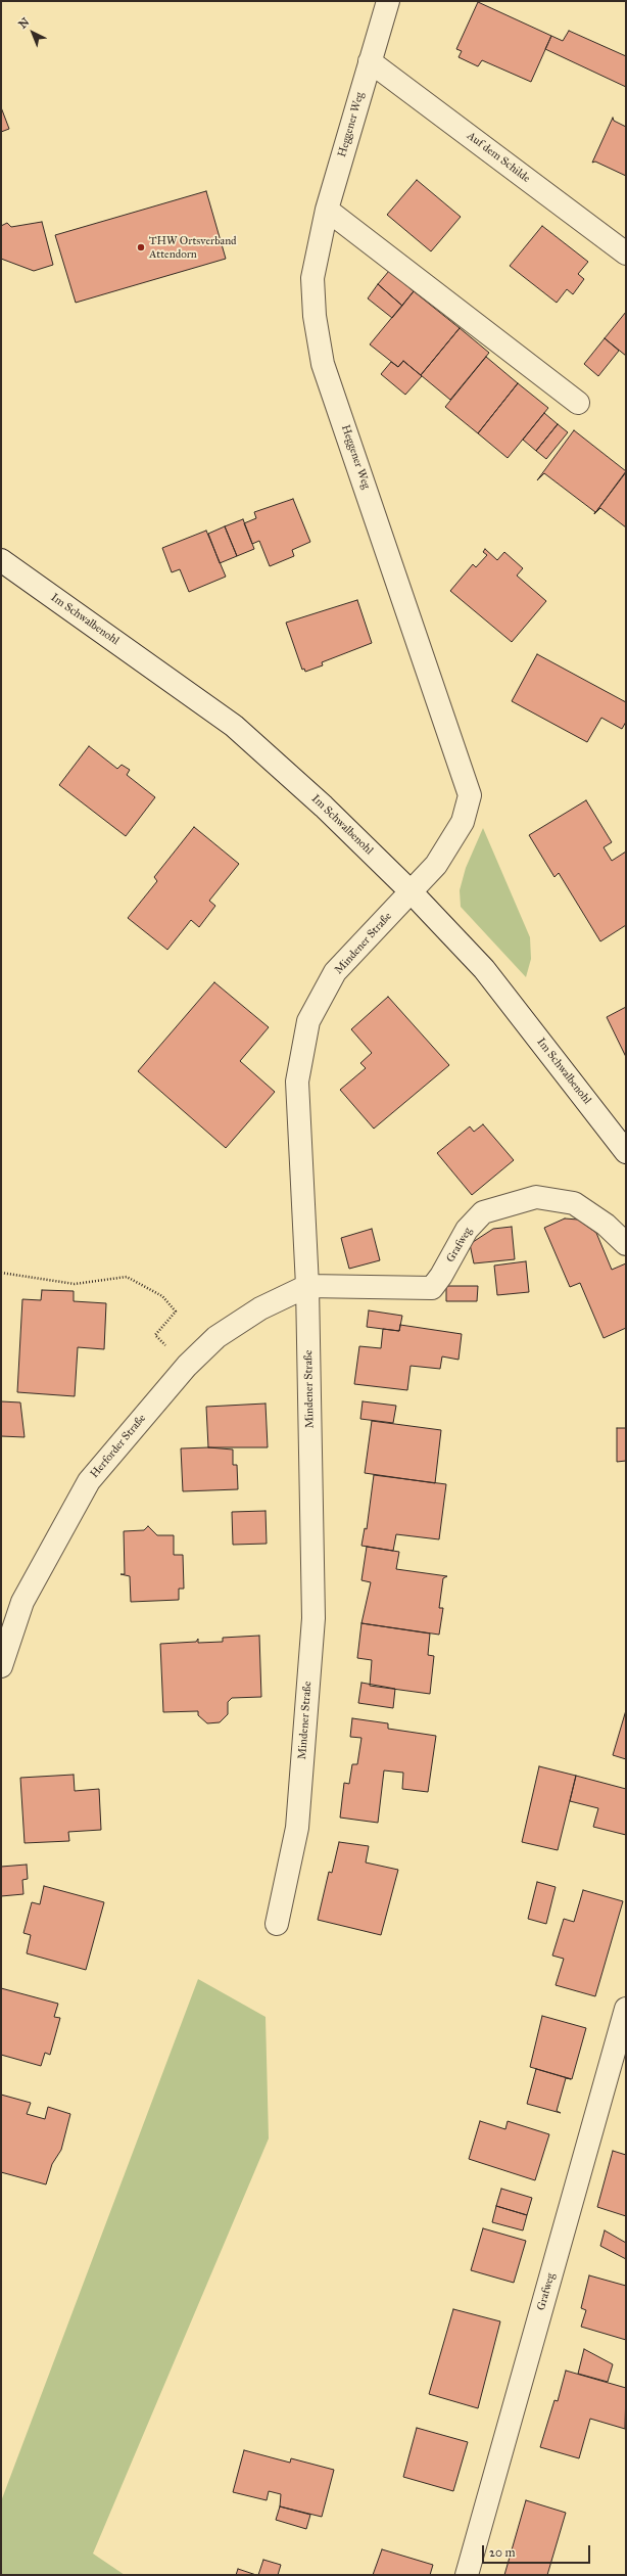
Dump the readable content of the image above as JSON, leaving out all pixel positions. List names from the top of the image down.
{
  "streets": {
    "street": [
      "Heggener Weg",
      "Auf dem Schilde",
      "Im Schwalbenohl",
      "Mindener Straße",
      "Grafweg",
      "Herforder Straße"
    ]
  },
  "crossings": [
    ["Heggener Weg", "Auf dem Schilde"],
    ["Heggener Weg", "Im Schwalbenohl"],
    ["Heggener Weg", "Mindener Straße"],
    ["Im Schwalbenohl", "Mindener Straße"],
    ["Mindener Straße", "Grafweg"],
    ["Mindener Straße", "Herforder Straße"],
    ["Grafweg", "Herforder Straße"]
  ],
  "places": ["THW Ortsverband Attendorn"],
  "scale_bar": "20 m",
  "north": "top left"
}
